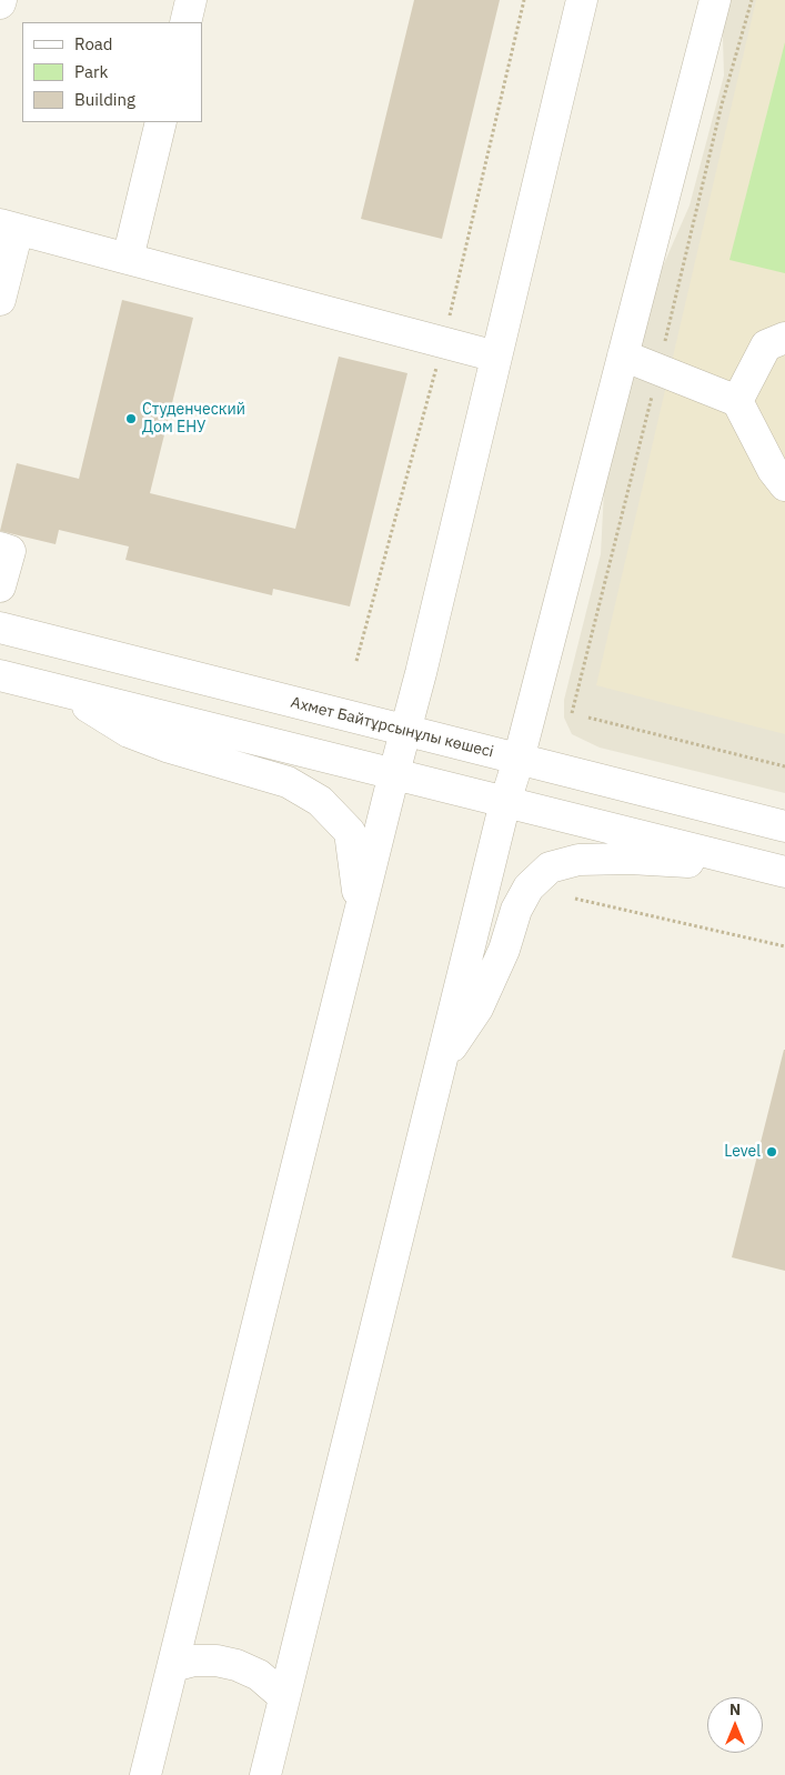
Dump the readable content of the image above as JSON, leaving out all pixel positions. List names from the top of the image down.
{
  "streets": {
    "street": ["Ахмет Байтұрсынұлы көшесі"]
  },
  "places": ["Студенческий Дом ЕНУ", "Level"],
  "legend": ["Road", "Park", "Building"],
  "north": "top"
}
